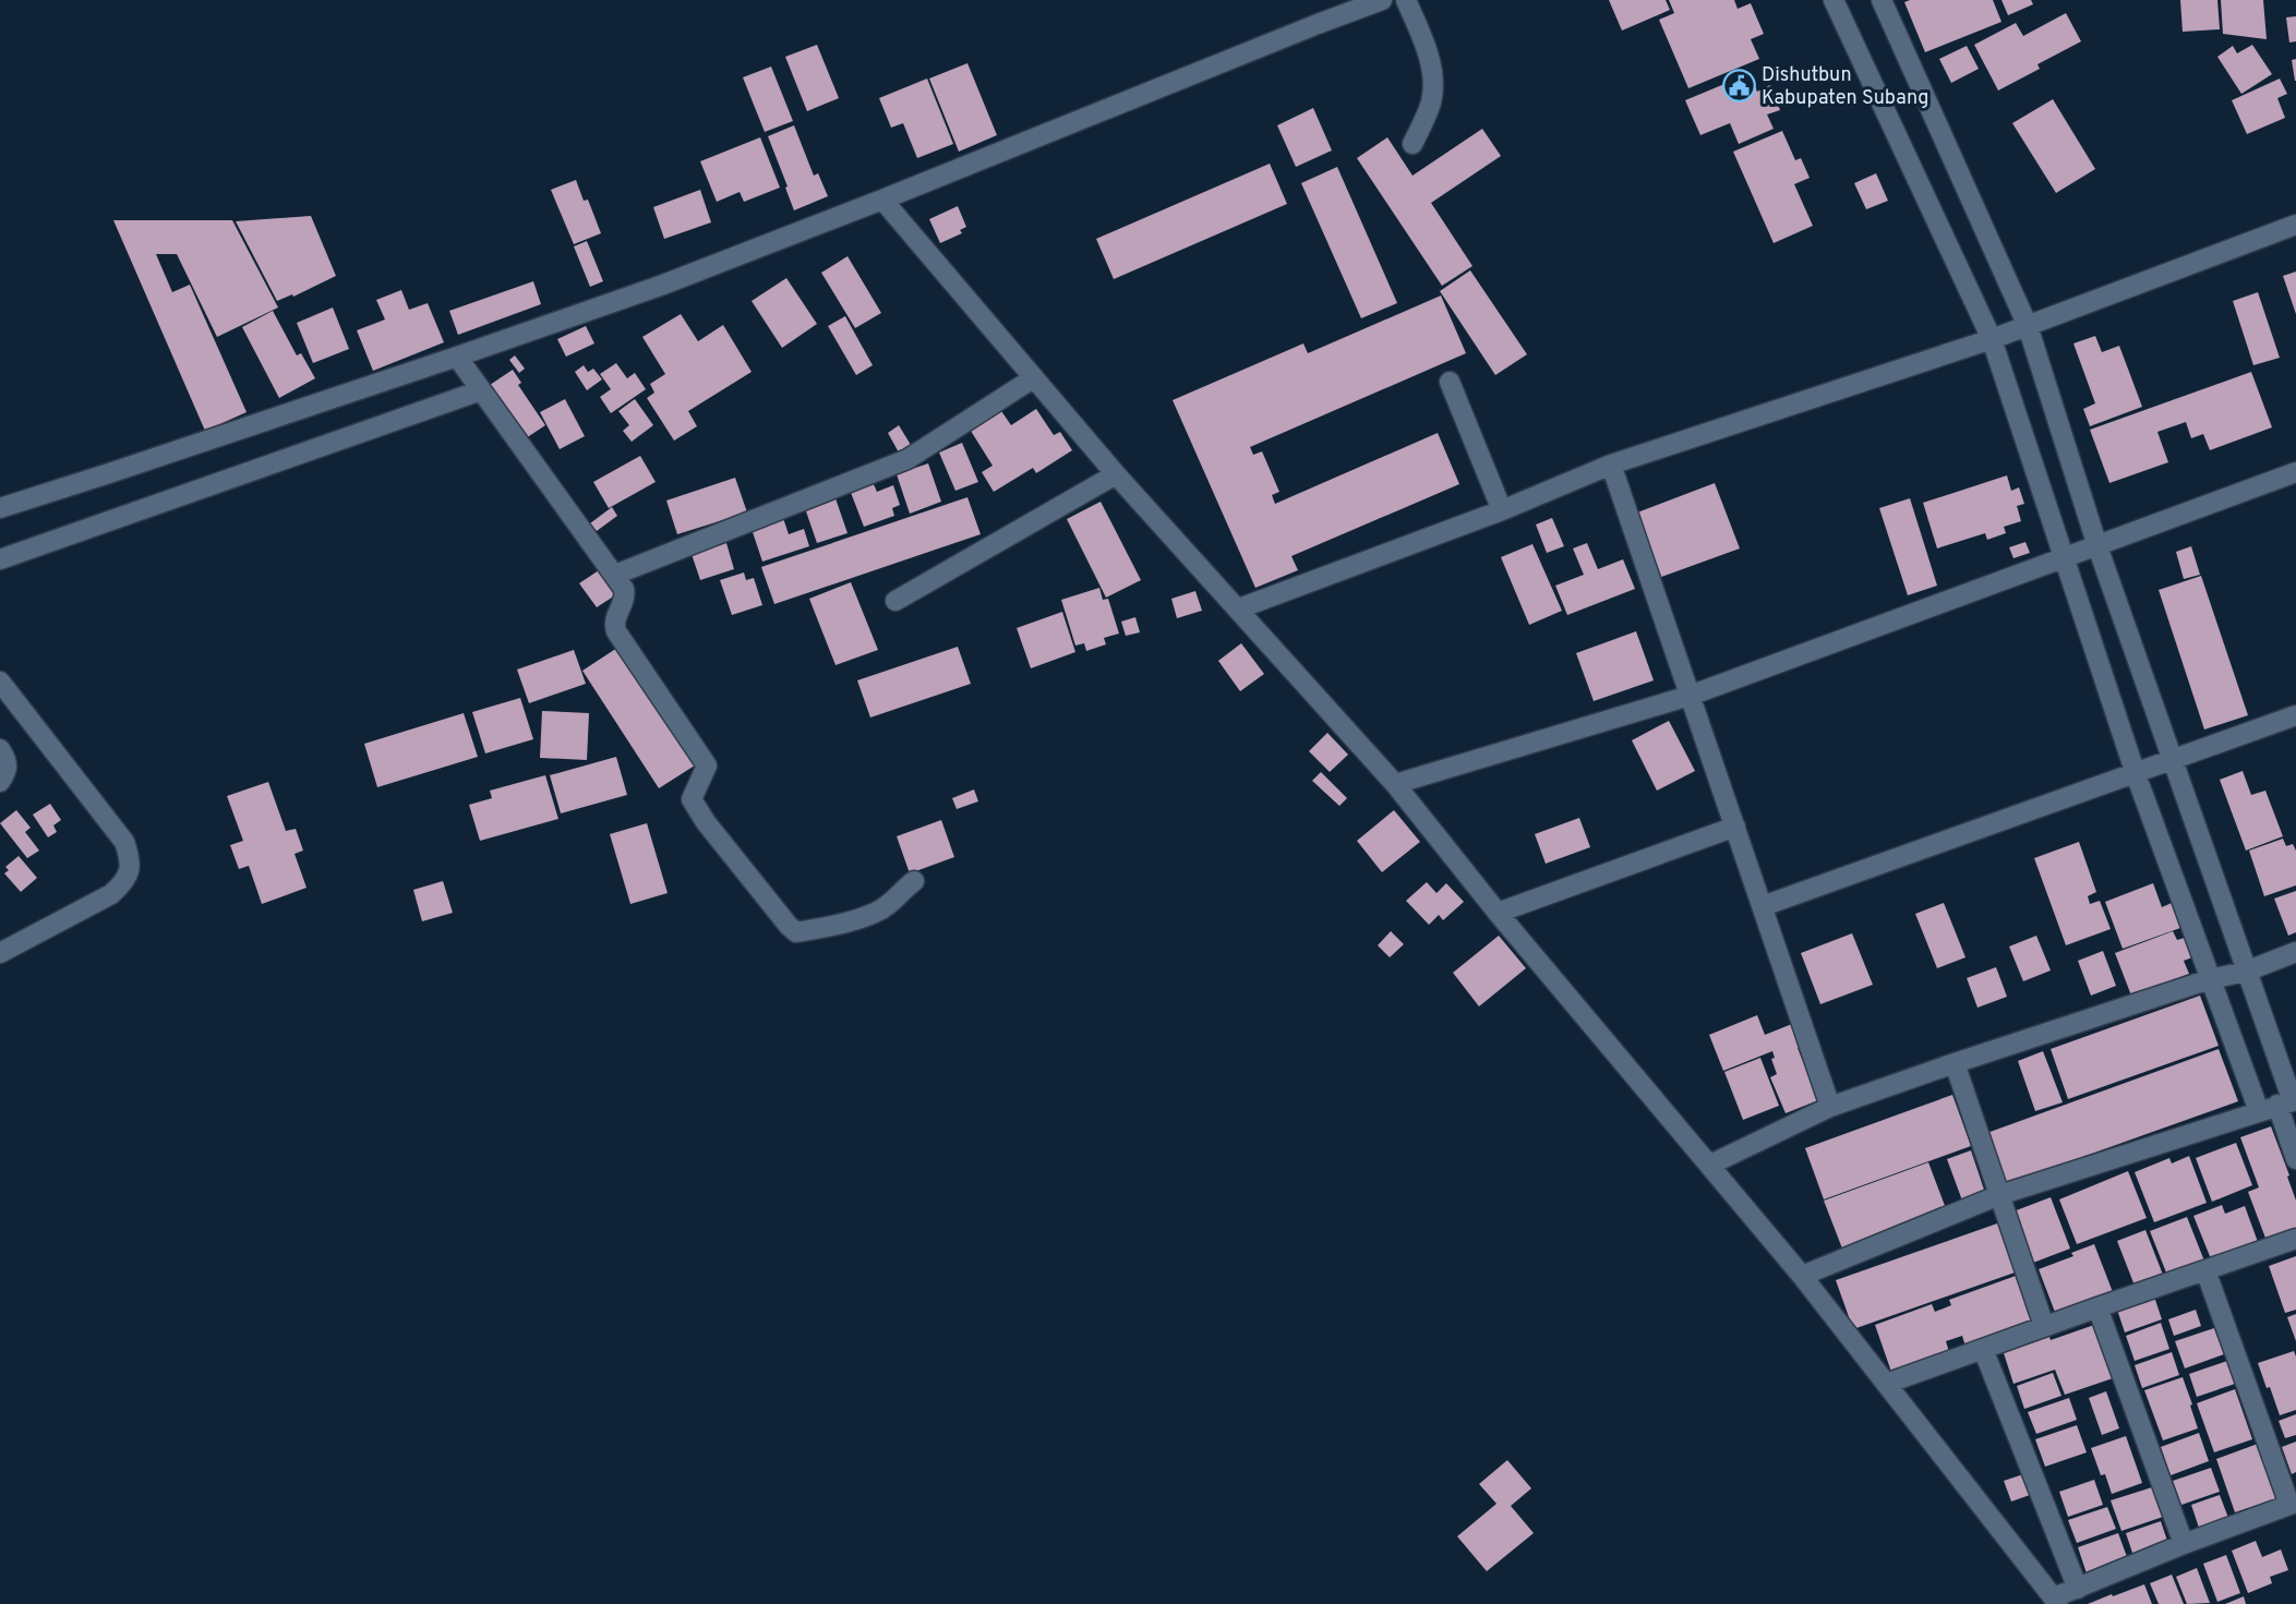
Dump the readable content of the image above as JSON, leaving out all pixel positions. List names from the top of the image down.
{
  "places": {
    "public building": ["Dishutbun Kabupaten Subang"]
  }
}
